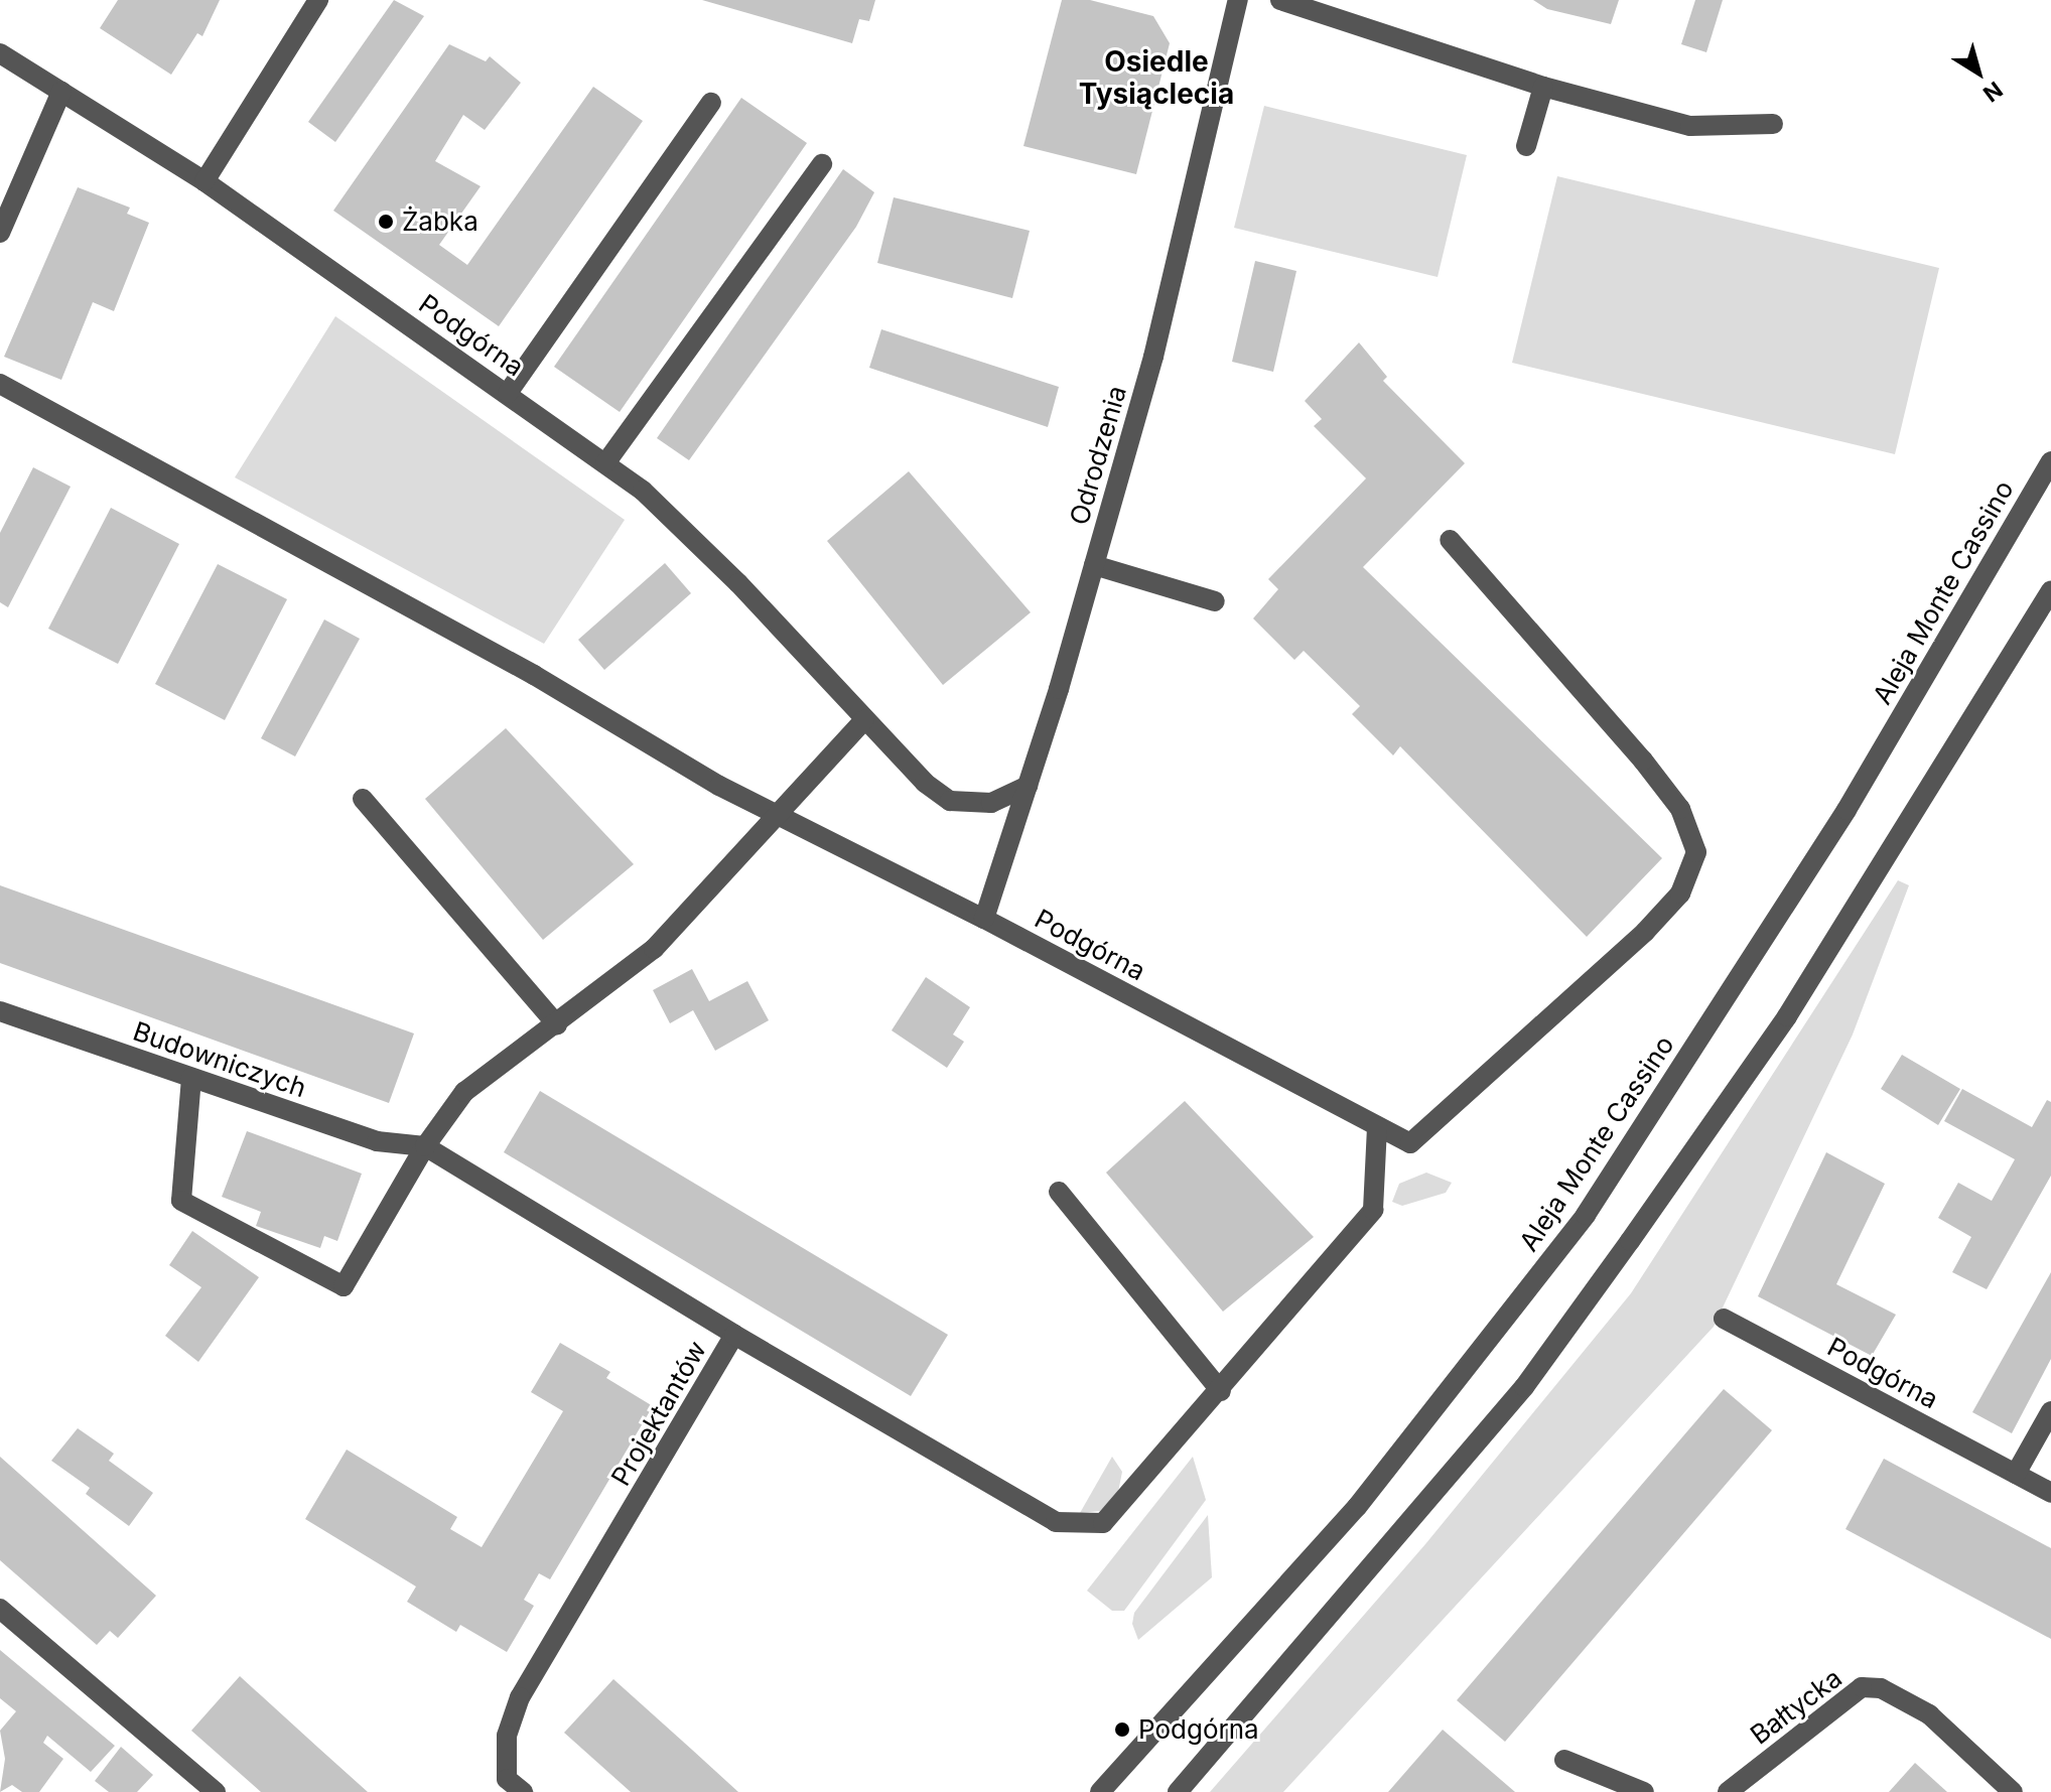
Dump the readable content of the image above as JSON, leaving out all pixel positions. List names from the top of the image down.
{
  "streets": {
    "street": [
      "Podgórna",
      "Odrodzenia",
      "Aleja Monte Cassino",
      "Budowniczych",
      "Projektantów",
      "Bałtycka"
    ]
  },
  "crossings": [
    ["Podgórna", "Odrodzenia"],
    ["Budowniczych", "Projektantów"]
  ],
  "districts": ["Osiedle Tysiąclecia"],
  "places": ["Żabka", "Podgórna"],
  "north": "bottom right"
}
